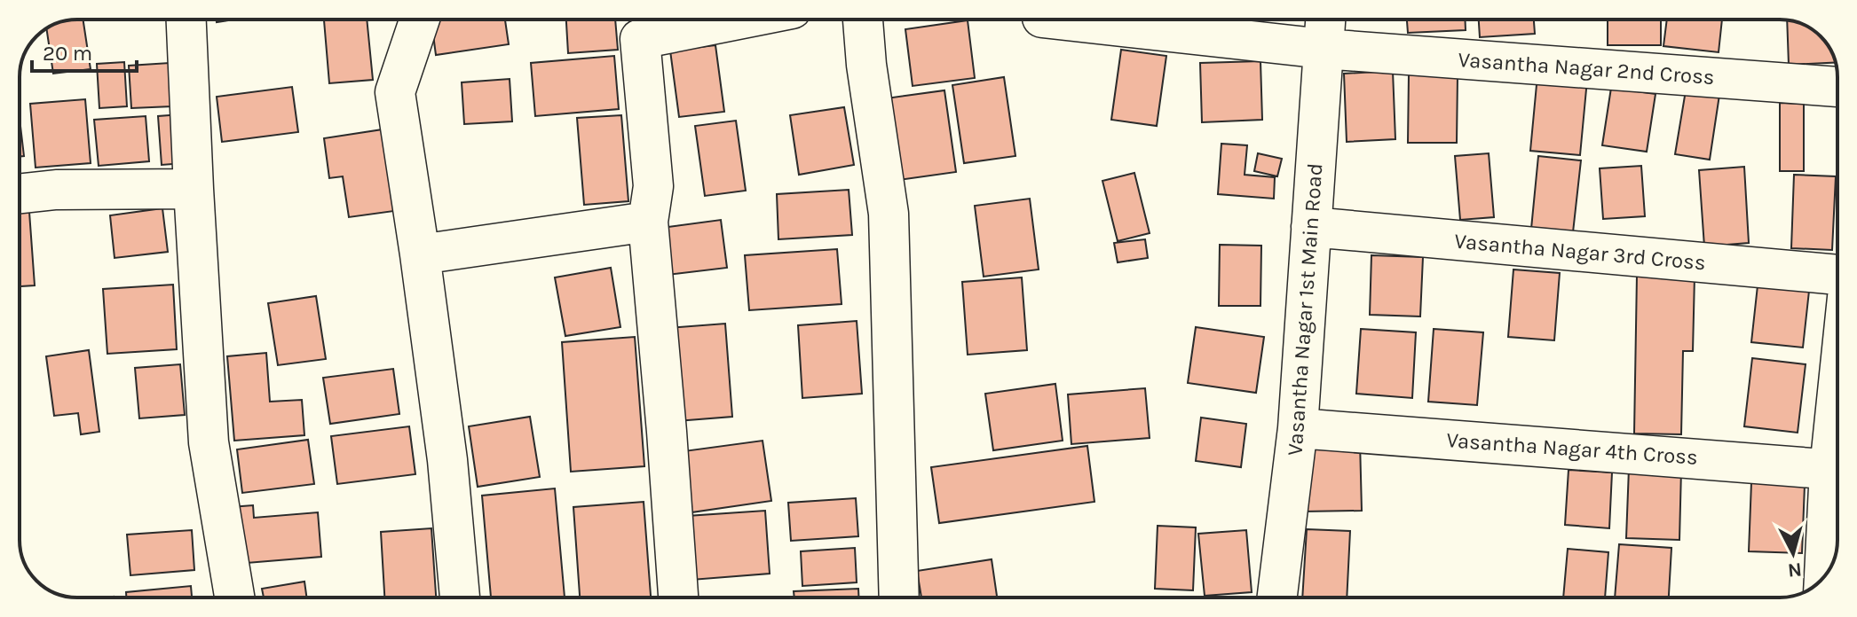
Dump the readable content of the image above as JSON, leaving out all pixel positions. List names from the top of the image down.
{
  "streets": {
    "street": [
      "Vasantha Nagar 2nd Cross",
      "Vasantha Nagar 3rd Cross",
      "Vasantha Nagar 1st Main Road",
      "Vasantha Nagar 4th Cross"
    ]
  },
  "crossings": [
    ["Vasantha Nagar 2nd Cross", "Vasantha Nagar 1st Main Road"],
    ["Vasantha Nagar 3rd Cross", "Vasantha Nagar 1st Main Road"],
    ["Vasantha Nagar 1st Main Road", "Vasantha Nagar 4th Cross"]
  ],
  "scale_bar": "20 m",
  "north": "bottom"
}
